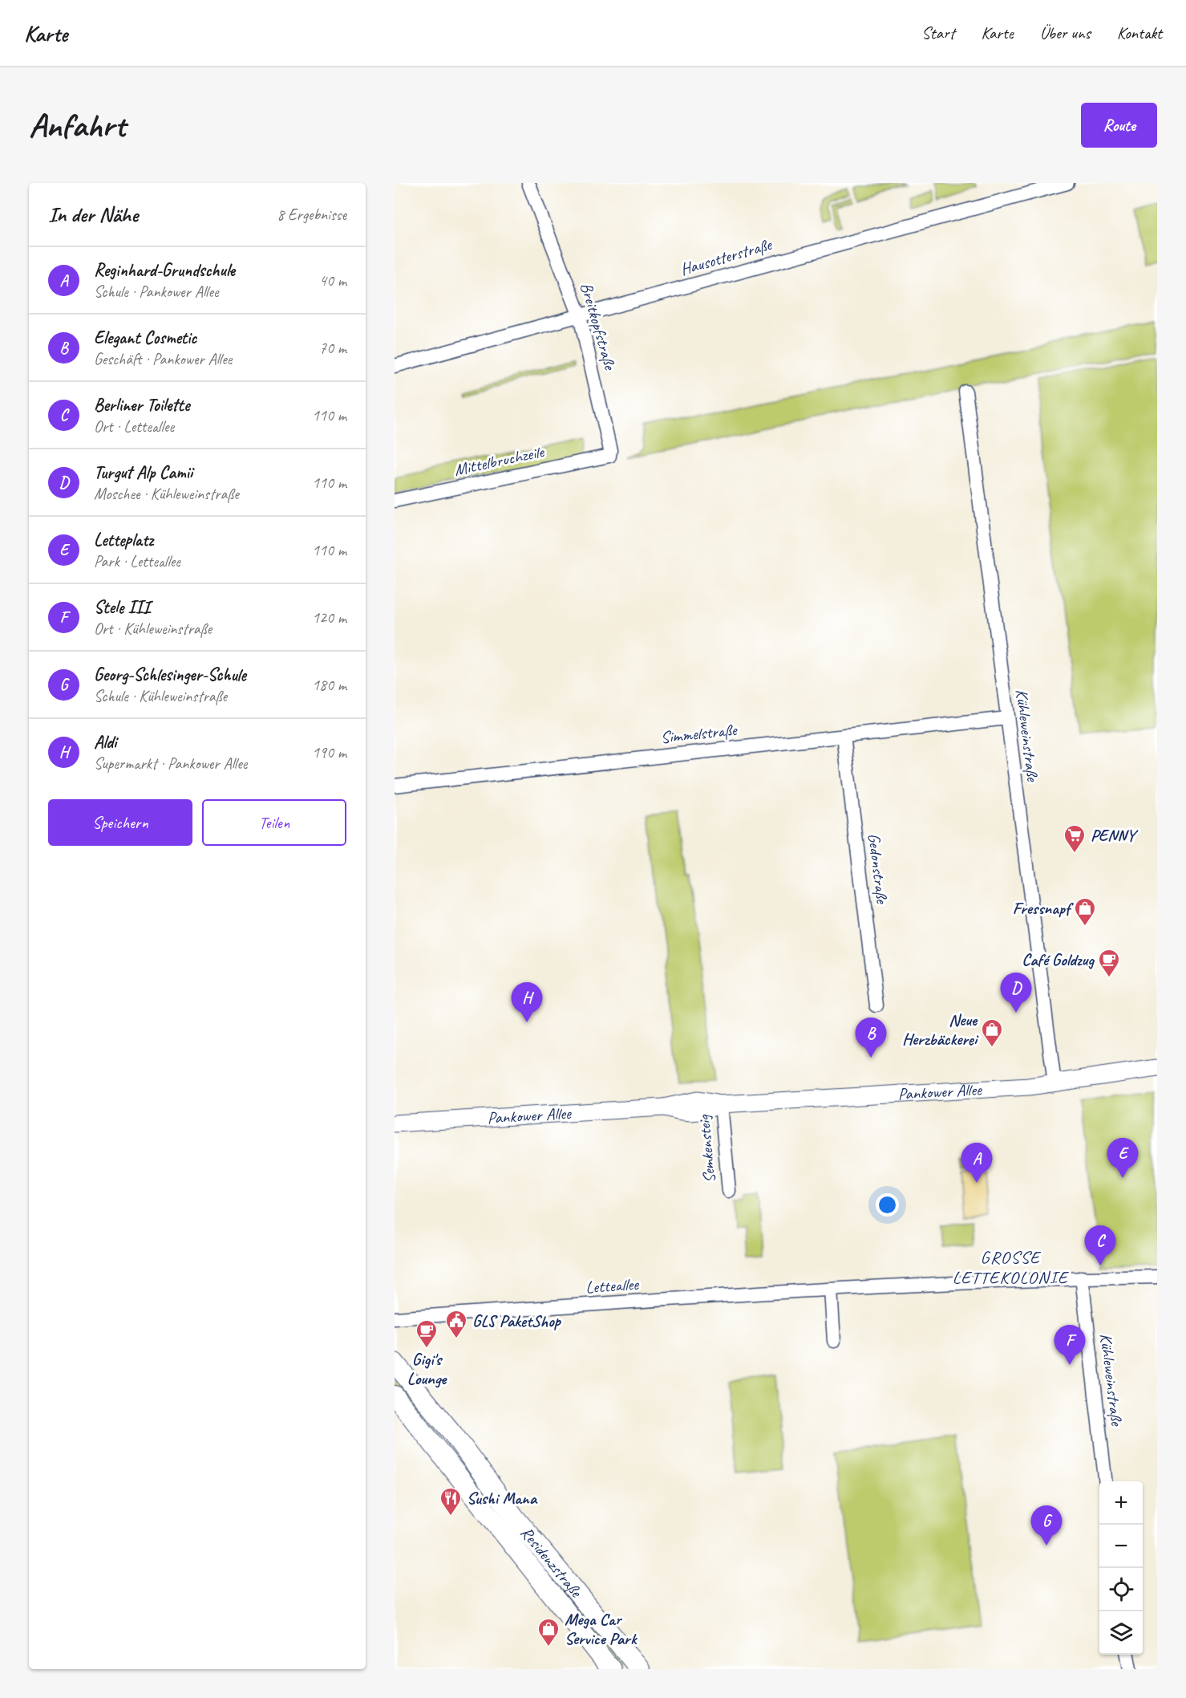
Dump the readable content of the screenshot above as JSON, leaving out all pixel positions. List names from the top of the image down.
{
  "streets": {
    "main road": ["Residenzstraße"],
    "street": [
      "Hausotterstraße",
      "Breitkopfstraße",
      "Mittelbruchzeile",
      "Simmelstraße",
      "Kühleweinstraße",
      "Gedonstraße",
      "Pankower Allee",
      "Semkensteig",
      "Letteallee"
    ]
  },
  "crossings": [
    ["Hausotterstraße", "Breitkopfstraße"],
    ["Breitkopfstraße", "Mittelbruchzeile"],
    ["Simmelstraße", "Kühleweinstraße"],
    ["Simmelstraße", "Gedonstraße"],
    ["Kühleweinstraße", "Pankower Allee"],
    ["Kühleweinstraße", "Letteallee"],
    ["Pankower Allee", "Semkensteig"]
  ],
  "districts": ["GROSSE LETTEKOLONIE"],
  "places": {
    "supermarket": ["PENNY"],
    "shop": ["Fressnapf", "Neue Herzbäckerei", "Mega Car Service Park"],
    "cafe": ["Café Goldzug", "Gigi's Lounge"],
    "public building": ["GLS PaketShop"],
    "restaurant": ["Sushi Mana"]
  },
  "page": {
    "header": "Karte",
    "nav": [
      "Start",
      "Karte",
      "Über uns",
      "Kontakt"
    ],
    "buttons": [
      "Route",
      ["Speichern", "Teilen"]
    ],
    "title": "Anfahrt",
    "heading": ["In der Nähe", "8 Ergebnisse"],
    "list": [
      {
        "mark": "A",
        "name": "Reginhard-Grundschule",
        "note": "Schule · Pankower Allee",
        "value": "40 m"
      },
      {
        "mark": "B",
        "name": "Elegant Cosmetic",
        "note": "Geschäft · Pankower Allee",
        "value": "70 m"
      },
      {
        "mark": "C",
        "name": "Berliner Toilette",
        "note": "Ort · Letteallee",
        "value": "110 m"
      },
      {
        "mark": "D",
        "name": "Turgut Alp Camii",
        "note": "Moschee · Kühleweinstraße",
        "value": "110 m"
      },
      {
        "mark": "E",
        "name": "Letteplatz",
        "note": "Park · Letteallee",
        "value": "110 m"
      },
      {
        "mark": "F",
        "name": "Stele III",
        "note": "Ort · Kühleweinstraße",
        "value": "120 m"
      },
      {
        "mark": "G",
        "name": "Georg-Schlesinger-Schule",
        "note": "Schule · Kühleweinstraße",
        "value": "180 m"
      },
      {
        "mark": "H",
        "name": "Aldi",
        "note": "Supermarkt · Pankower Allee",
        "value": "190 m"
      }
    ],
    "pins": [
      "D",
      "H",
      "B",
      "E",
      "A",
      "C",
      "F",
      "G"
    ],
    "map_buttons": ["+", "−"]
  }
}
